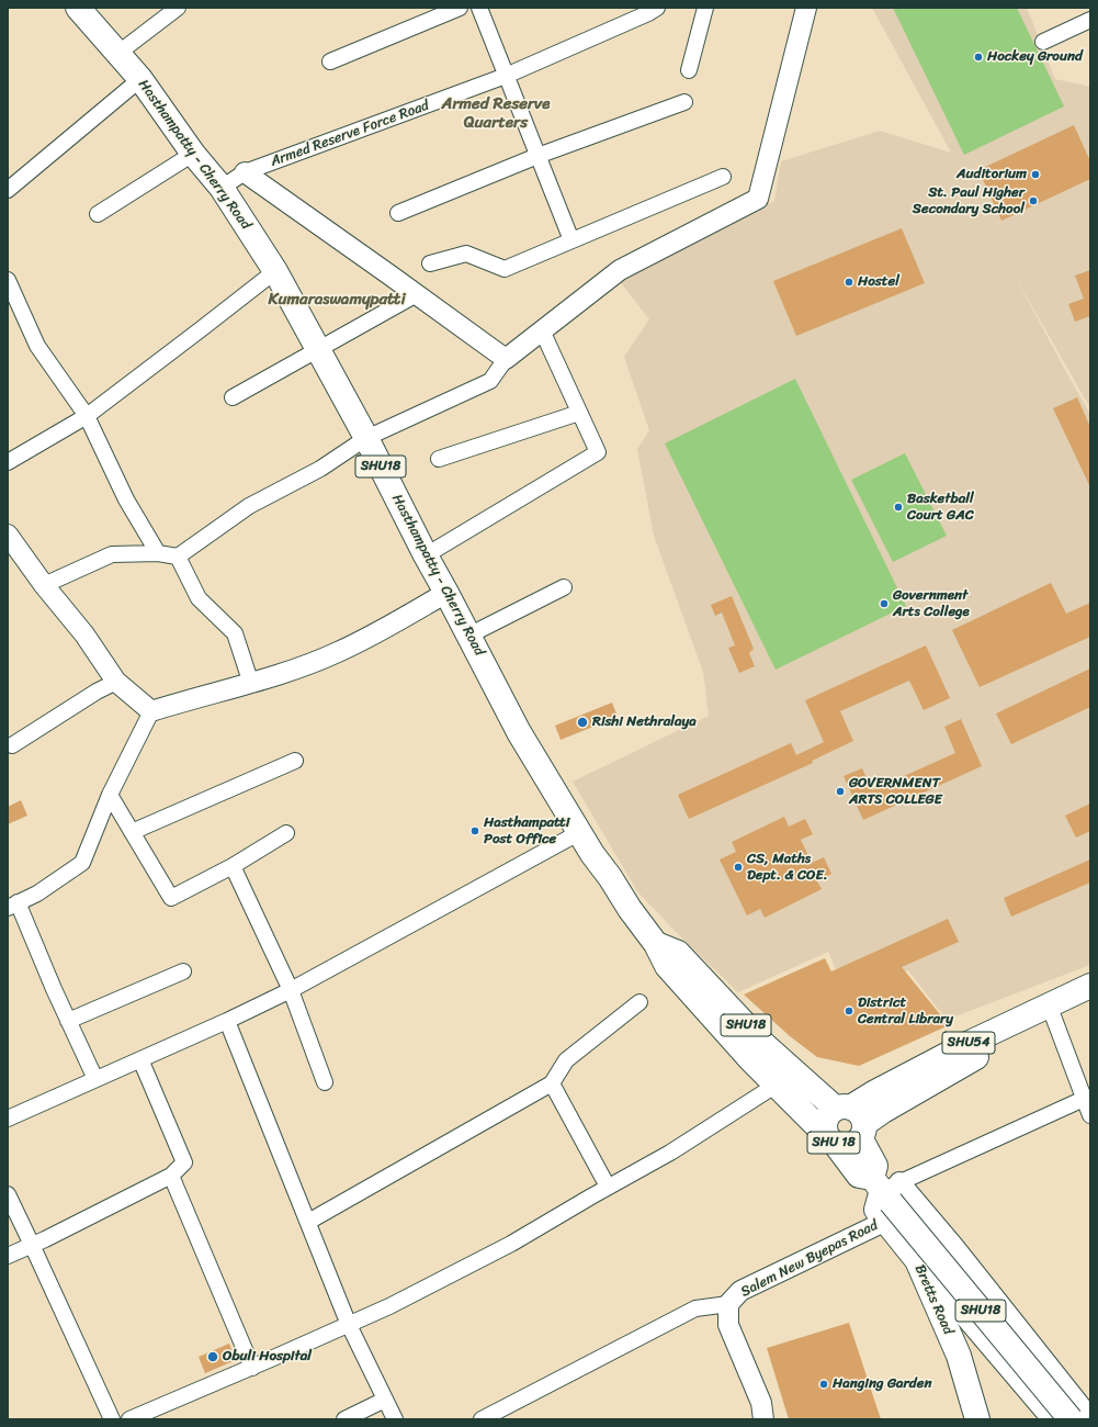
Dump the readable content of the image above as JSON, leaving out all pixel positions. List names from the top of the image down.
{
  "streets": {
    "main road": [
      "Hasthampatty - Cherry Road",
      "SHU18",
      "SHU54",
      "SHU 18",
      "Bretts Road"
    ],
    "street": ["Armed Reserve Force Road", "Salem New Byepas Road"]
  },
  "crossings": [
    ["Armed Reserve Force Road", "Hasthampatty - Cherry Road"],
    ["Hasthampatty - Cherry Road", "SHU18"],
    ["Hasthampatty - Cherry Road", "SHU 18"],
    ["Hasthampatty - Cherry Road", "Salem New Byepas Road"],
    ["Hasthampatty - Cherry Road", "Bretts Road"],
    ["SHU18", "SHU54"],
    ["SHU18", "SHU 18"],
    ["SHU18", "Salem New Byepas Road"],
    ["SHU18", "Bretts Road"],
    ["SHU54", "SHU 18"],
    ["Salem New Byepas Road", "Bretts Road"]
  ],
  "districts": ["Armed Reserve Quarters", "Kumaraswamypatti"],
  "places": [
    "Hockey Ground",
    "Auditorium",
    "St. Paul Higher Secondary School",
    "Hostel",
    "Basketball Court GAC",
    "Government Arts College",
    "Rishi Nethralaya",
    "GOVERNMENT ARTS COLLEGE",
    "Hasthampatti Post Office",
    "CS, Maths Dept. & COE.",
    "District Central Library",
    "Obuli Hospital",
    "Hanging Garden"
  ]
}
